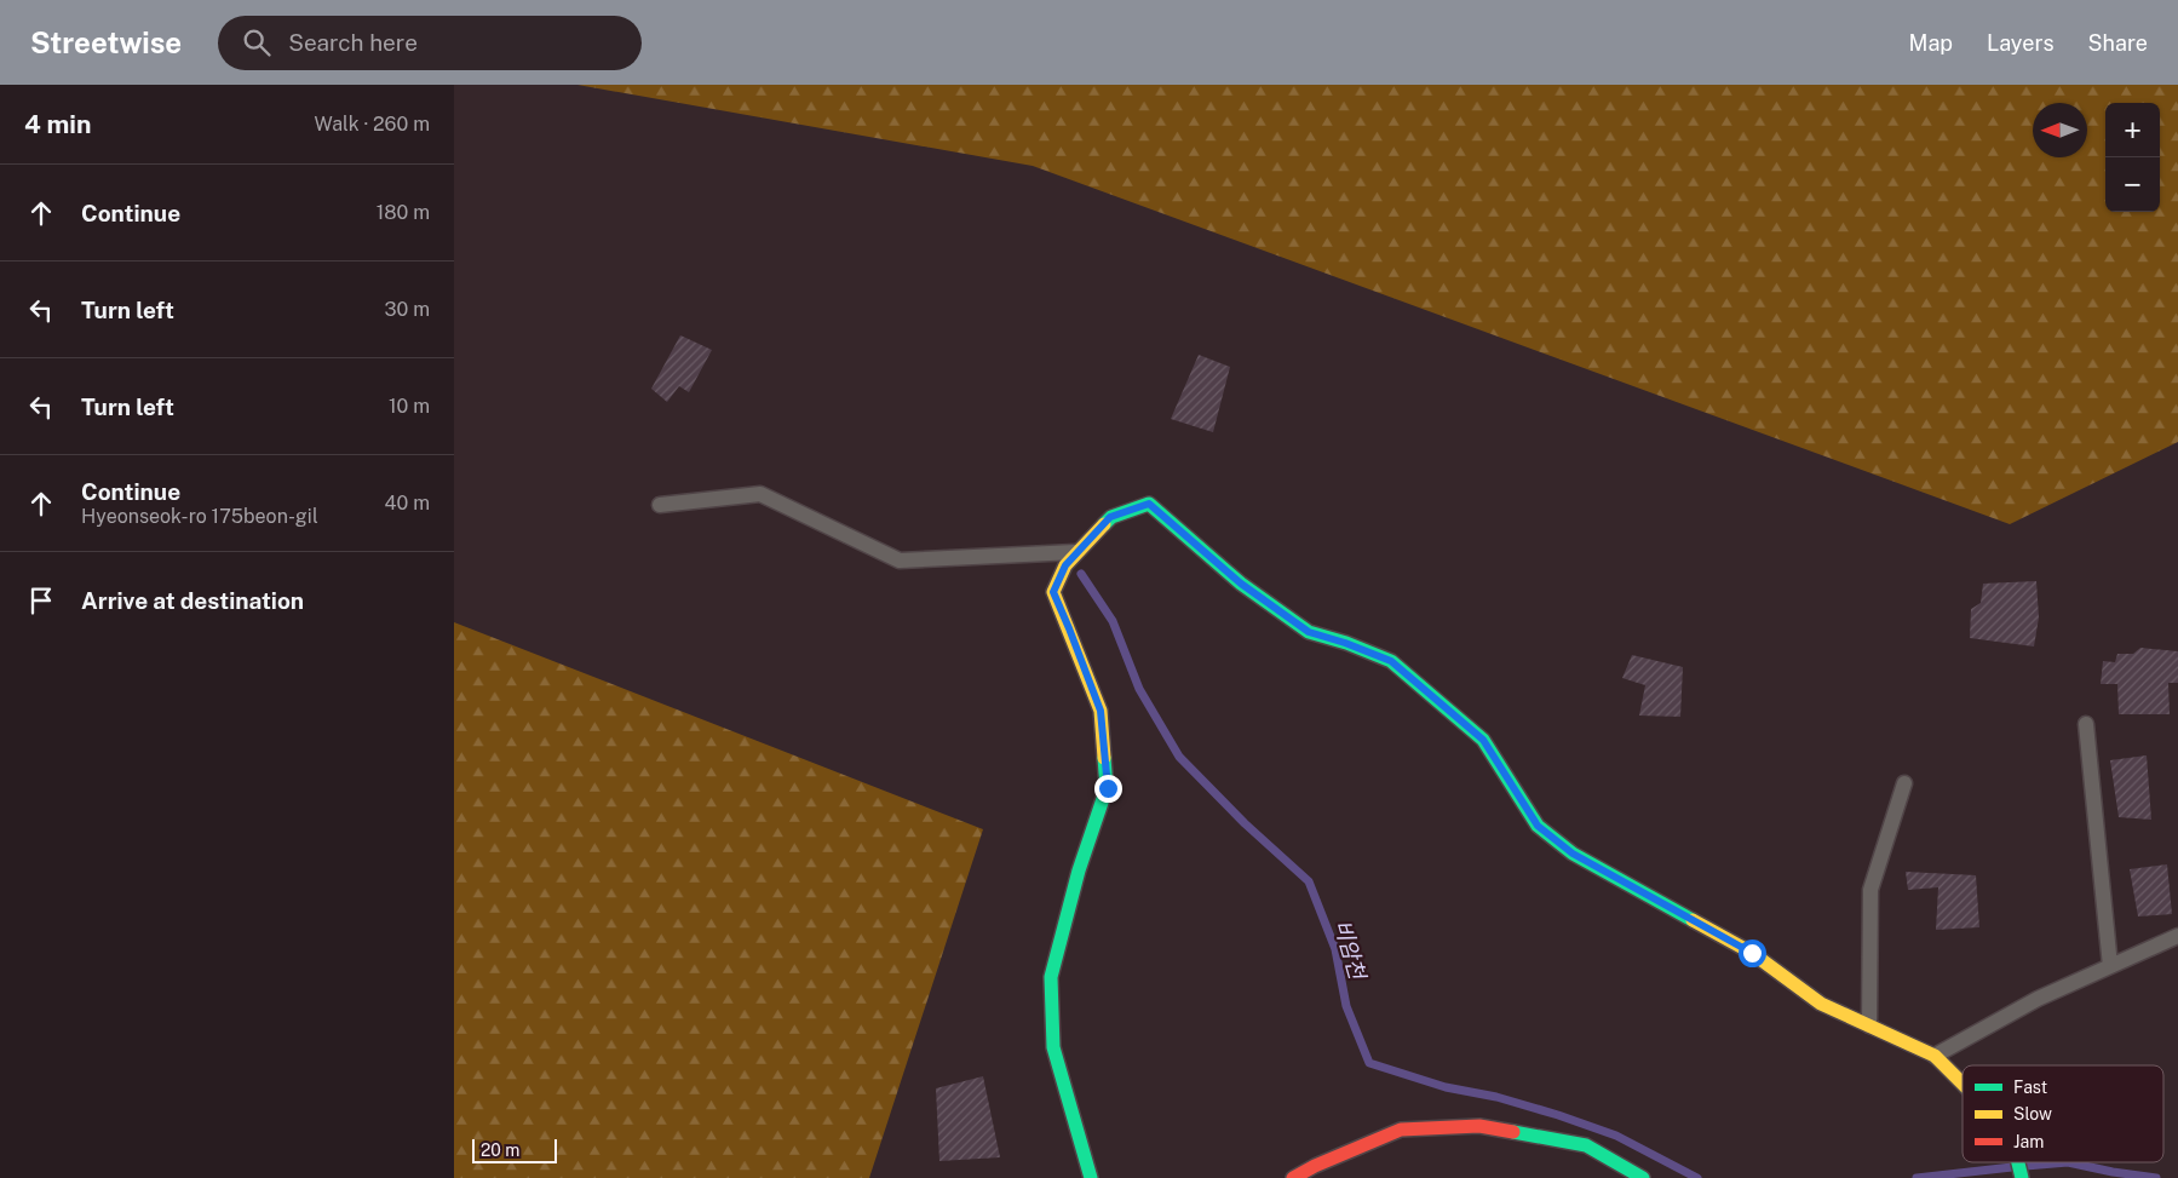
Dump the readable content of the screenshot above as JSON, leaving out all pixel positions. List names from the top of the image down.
{
  "water": ["비암천"],
  "legend": ["Fast", "Slow", "Jam"],
  "scale_bar": "20 m",
  "north": "left",
  "page": {
    "header": "Streetwise",
    "search": "Search here",
    "nav": ["Map", "Layers", "Share"],
    "heading": ["4 min", "Walk · 260 m"],
    "map_buttons": ["+", "−"],
    "list": [
      ["Continue", "180 m"],
      ["Turn left", "30 m"],
      ["Turn left", "10 m"],
      ["Continue", "Hyeonseok-ro 175beon-gil", "40 m"],
      "Arrive at destination"
    ],
    "scale": "20 m"
  }
}
